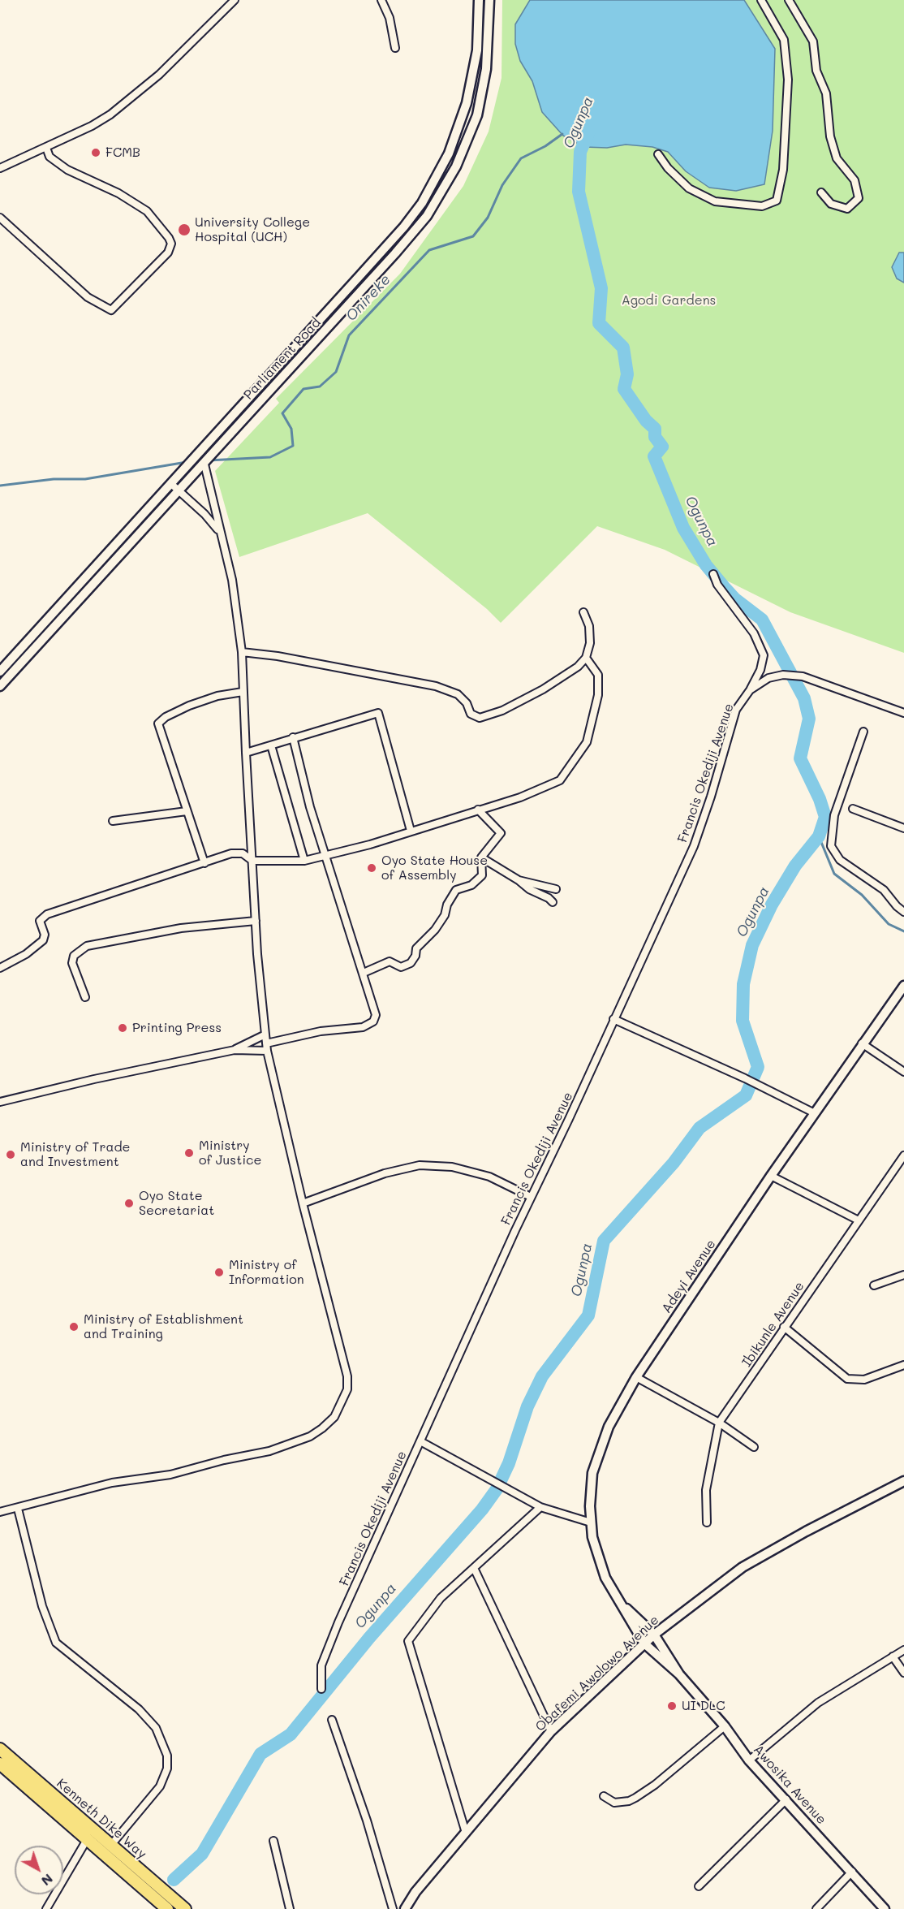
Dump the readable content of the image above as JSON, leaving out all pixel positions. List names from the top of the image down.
{
  "streets": {
    "highway": ["Kenneth Dike Way"],
    "main road": [
      "Parliament Road",
      "Adeyi Avenue",
      "Obafemi Awolowo Avenue",
      "Awosika Avenue"
    ],
    "street": ["Francis Okediji Avenue", "Ibikunle Avenue"]
  },
  "crossings": [
    ["Adeyi Avenue", "Obafemi Awolowo Avenue"],
    ["Adeyi Avenue", "Awosika Avenue"],
    ["Obafemi Awolowo Avenue", "Awosika Avenue"]
  ],
  "water": ["Ogunpa", "Onireke"],
  "parks": ["Agodi Gardens"],
  "places": [
    "FCMB",
    "University College Hospital (UCH)",
    "Oyo State House of Assembly",
    "Printing Press",
    "Ministry of Justice",
    "Ministry of Trade and Investment",
    "Oyo State Secretariat",
    "Ministry of Information",
    "Ministry of Establishment and Training",
    "UI DLC"
  ],
  "north": "bottom right"
}
